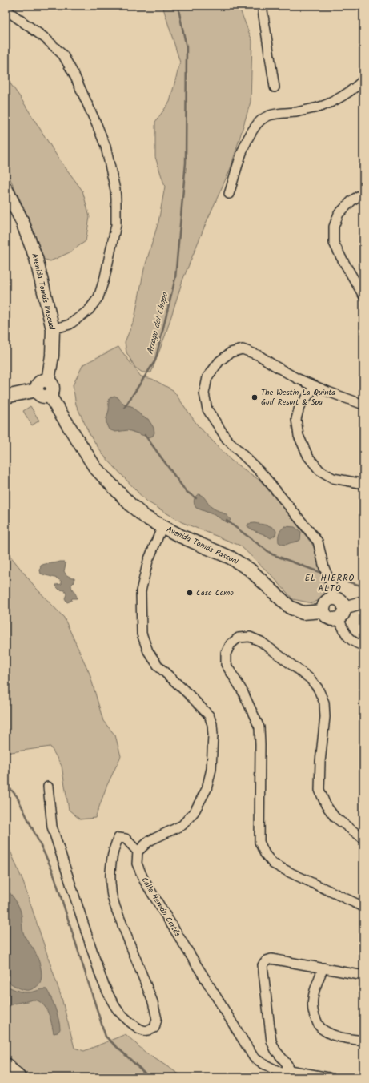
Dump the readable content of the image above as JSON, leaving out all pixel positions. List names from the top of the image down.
{
  "streets": {
    "street": ["Avenida Tomás Pascual", "Calle Hernán Cortés"]
  },
  "districts": ["EL HIERRO ALTO"],
  "water": ["Arroyo del Chopo"],
  "places": ["The Westin La Quinta Golf Resort & Spa", "Casa Camo"]
}
